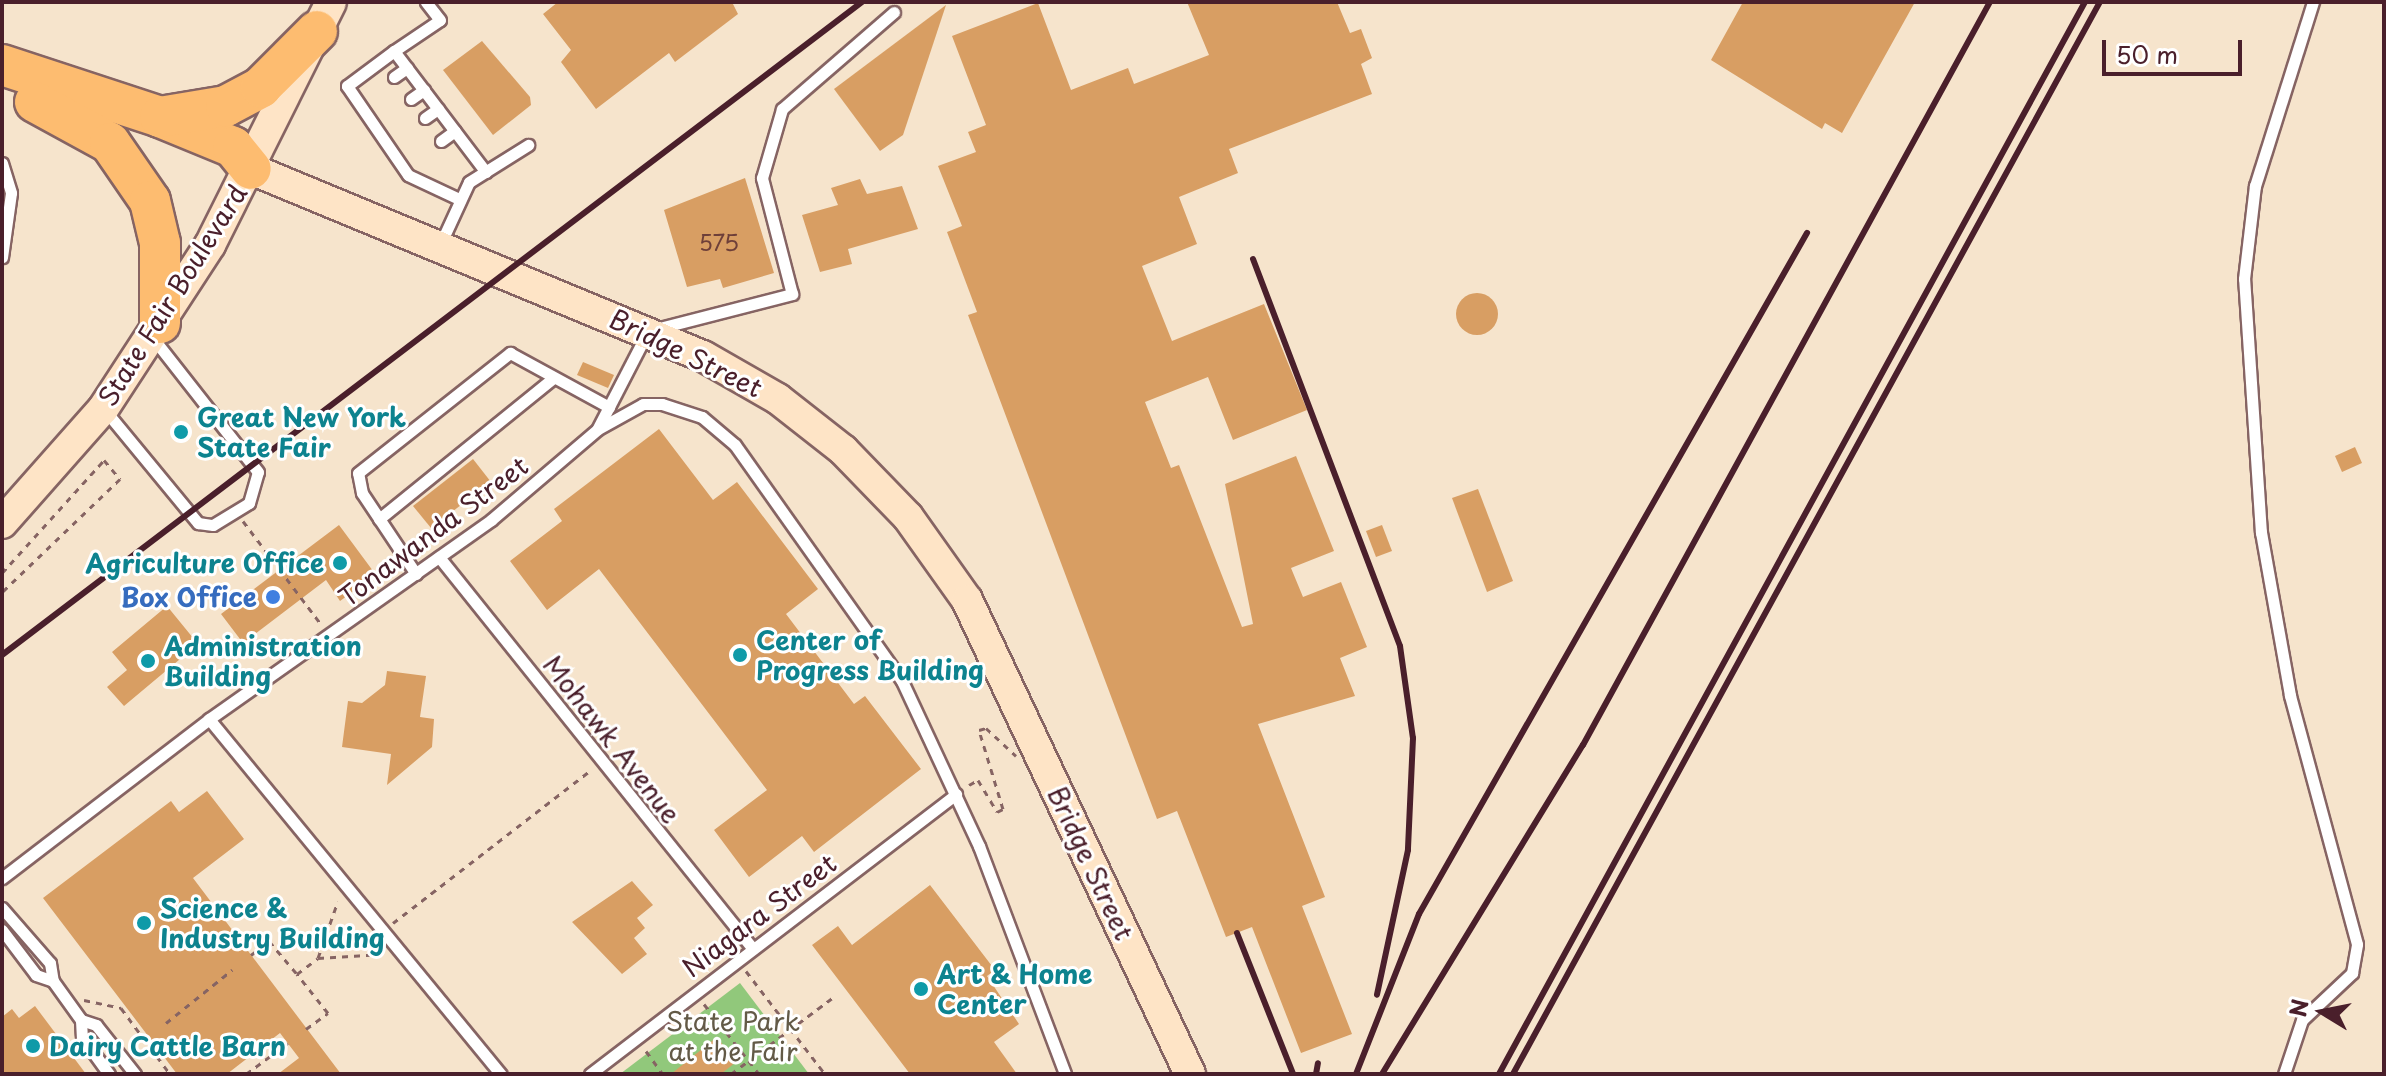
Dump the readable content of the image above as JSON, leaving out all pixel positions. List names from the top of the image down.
{
  "streets": {
    "main road": ["State Fair Boulevard", "Bridge Street"],
    "lane": ["Tonawanda Street", "Mohawk Avenue", "Niagara Street"]
  },
  "crossings": [
    ["State Fair Boulevard", "Bridge Street"],
    ["Tonawanda Street", "Mohawk Avenue"],
    ["Tonawanda Street", "Niagara Street"],
    ["Mohawk Avenue", "Niagara Street"]
  ],
  "parks": ["State Park at the Fair"],
  "places": [
    "Great New York State Fair",
    "Agriculture Office",
    "Box Office",
    "Center of Progress Building",
    "Administration Building",
    "Science & Industry Building",
    "Art & Home Center",
    "Dairy Cattle Barn"
  ],
  "house_numbers": ["575"],
  "scale_bar": "50 m",
  "north": "left"
}
